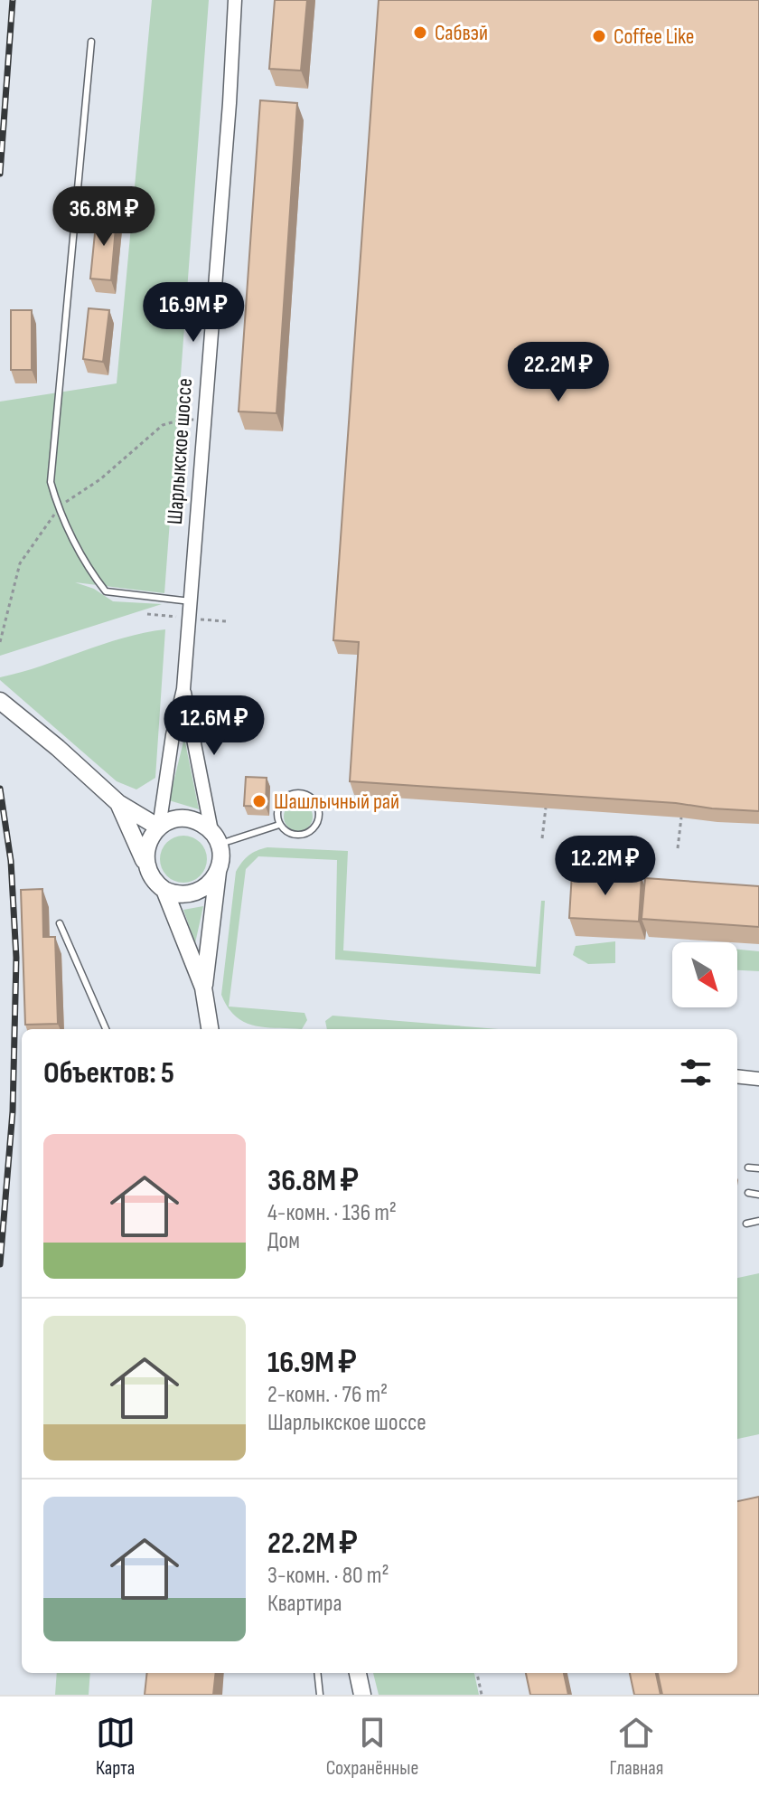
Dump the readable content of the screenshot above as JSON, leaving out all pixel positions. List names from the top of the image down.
{
  "streets": {
    "street": ["Шарлыкское шоссе"]
  },
  "places": ["Сабвэй", "Coffee Like", "Шашлычный рай"],
  "north": "bottom right",
  "page": {
    "price": [
      "36.8M ₽",
      "16.9M ₽",
      "22.2M ₽",
      "12.6M ₽",
      "12.2M ₽"
    ],
    "heading": "Объектов: 5",
    "list": [
      {
        "name": "36.8M ₽",
        "note": "4-комн. · 136 m² · Дом"
      },
      {
        "name": "16.9M ₽",
        "note": "2-комн. · 76 m² · Шарлыкское шоссе"
      },
      {
        "name": "22.2M ₽",
        "note": "3-комн. · 80 m² · Квартира"
      }
    ],
    "tabs": ["Карта", "Сохранённые", "Главная"]
  }
}
